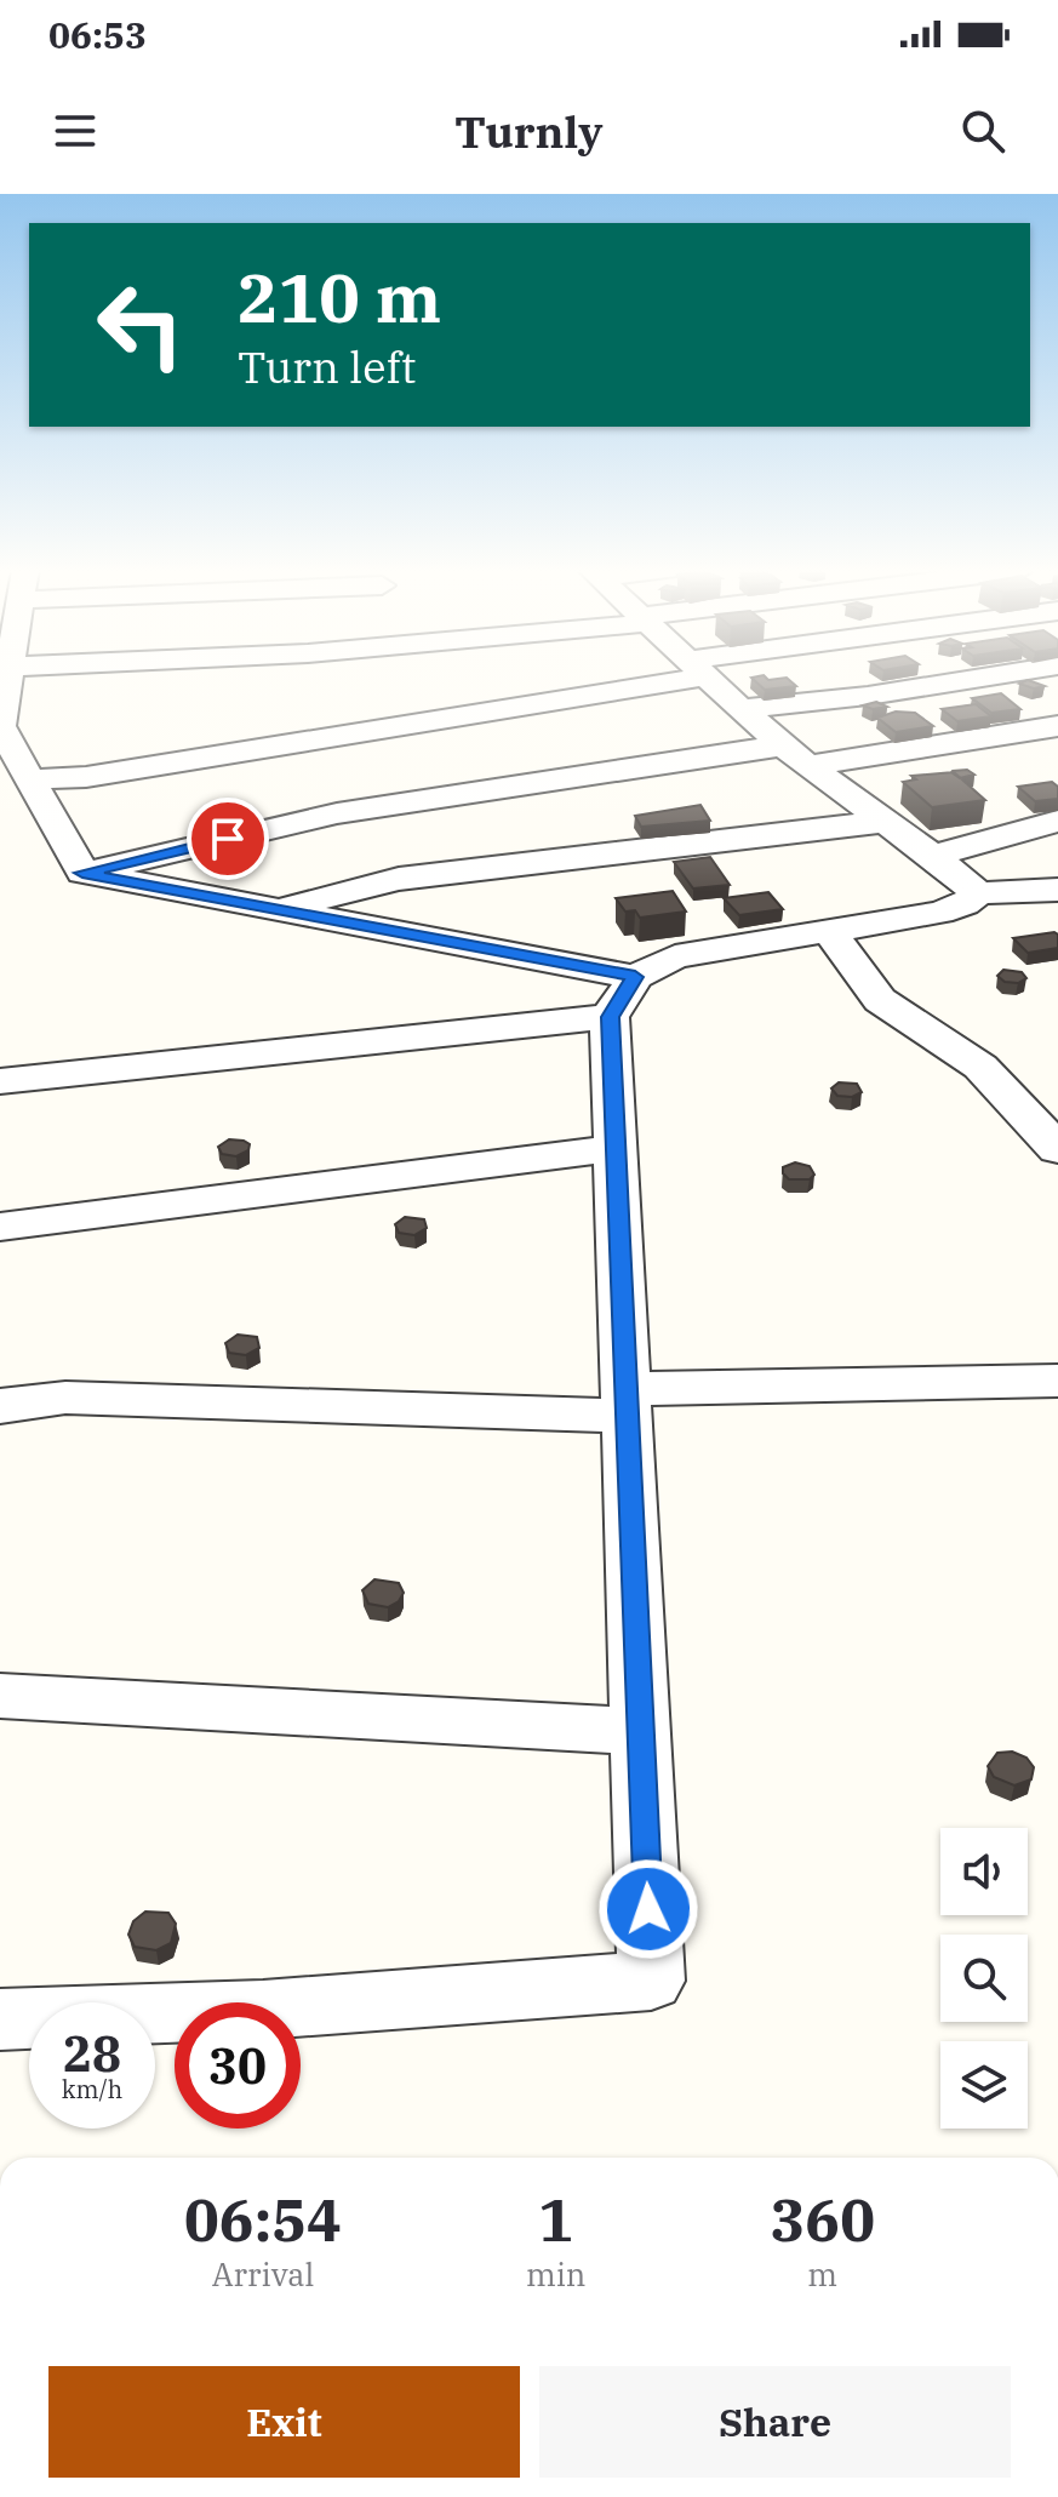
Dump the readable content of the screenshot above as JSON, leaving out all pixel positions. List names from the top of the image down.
{
  "page": {
    "status": "06:53",
    "header": "Turnly",
    "turn": ["210 m", "Turn left"],
    "speed": "28 km/h",
    "limit": "30",
    "eta": [
      "06:54",
      "Arrival",
      "1",
      "min",
      "360",
      "m"
    ],
    "buttons": ["Exit", "Share"]
  }
}
